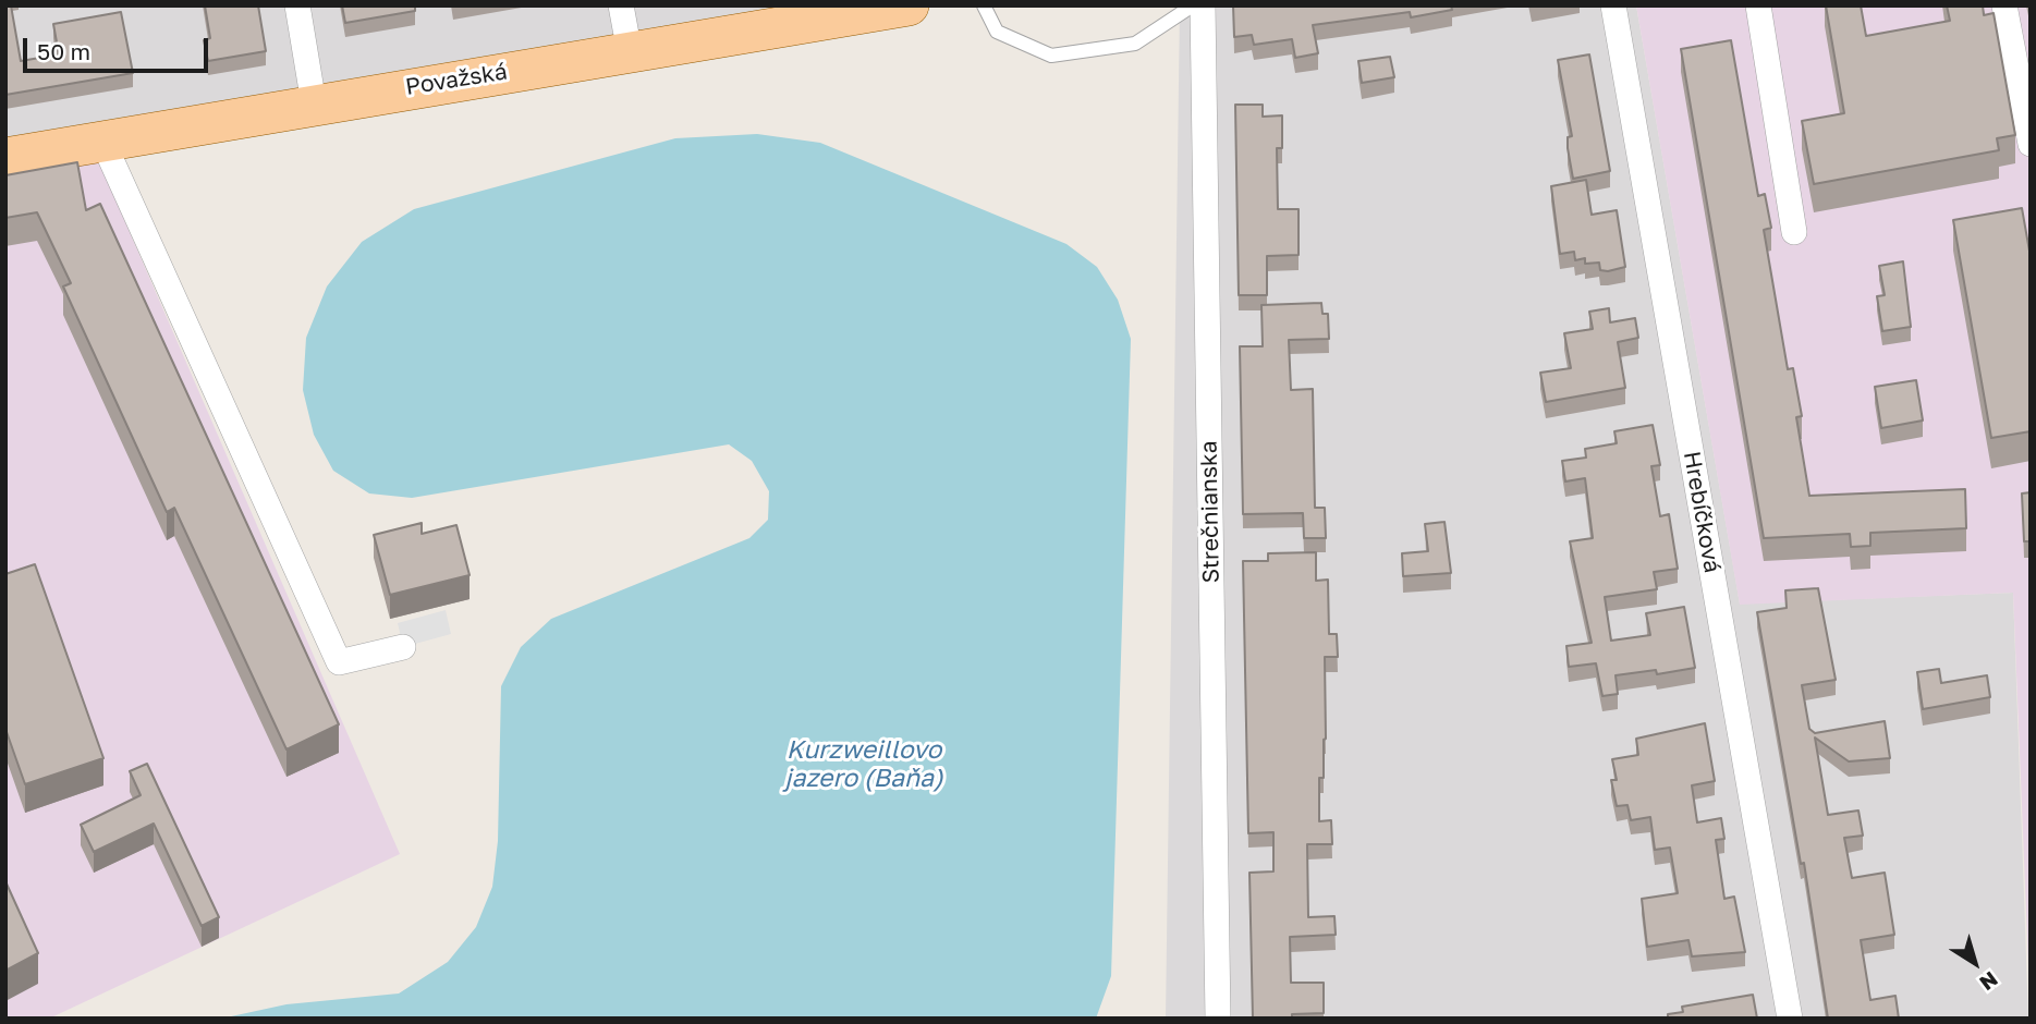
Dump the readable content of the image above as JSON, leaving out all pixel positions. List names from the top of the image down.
{
  "streets": {
    "main road": ["Považská"],
    "street": ["Strečnianska", "Hrebíčková"]
  },
  "water": ["Kurzweillovo jazero (Baňa)"],
  "scale_bar": "50 m",
  "north": "bottom right"
}
